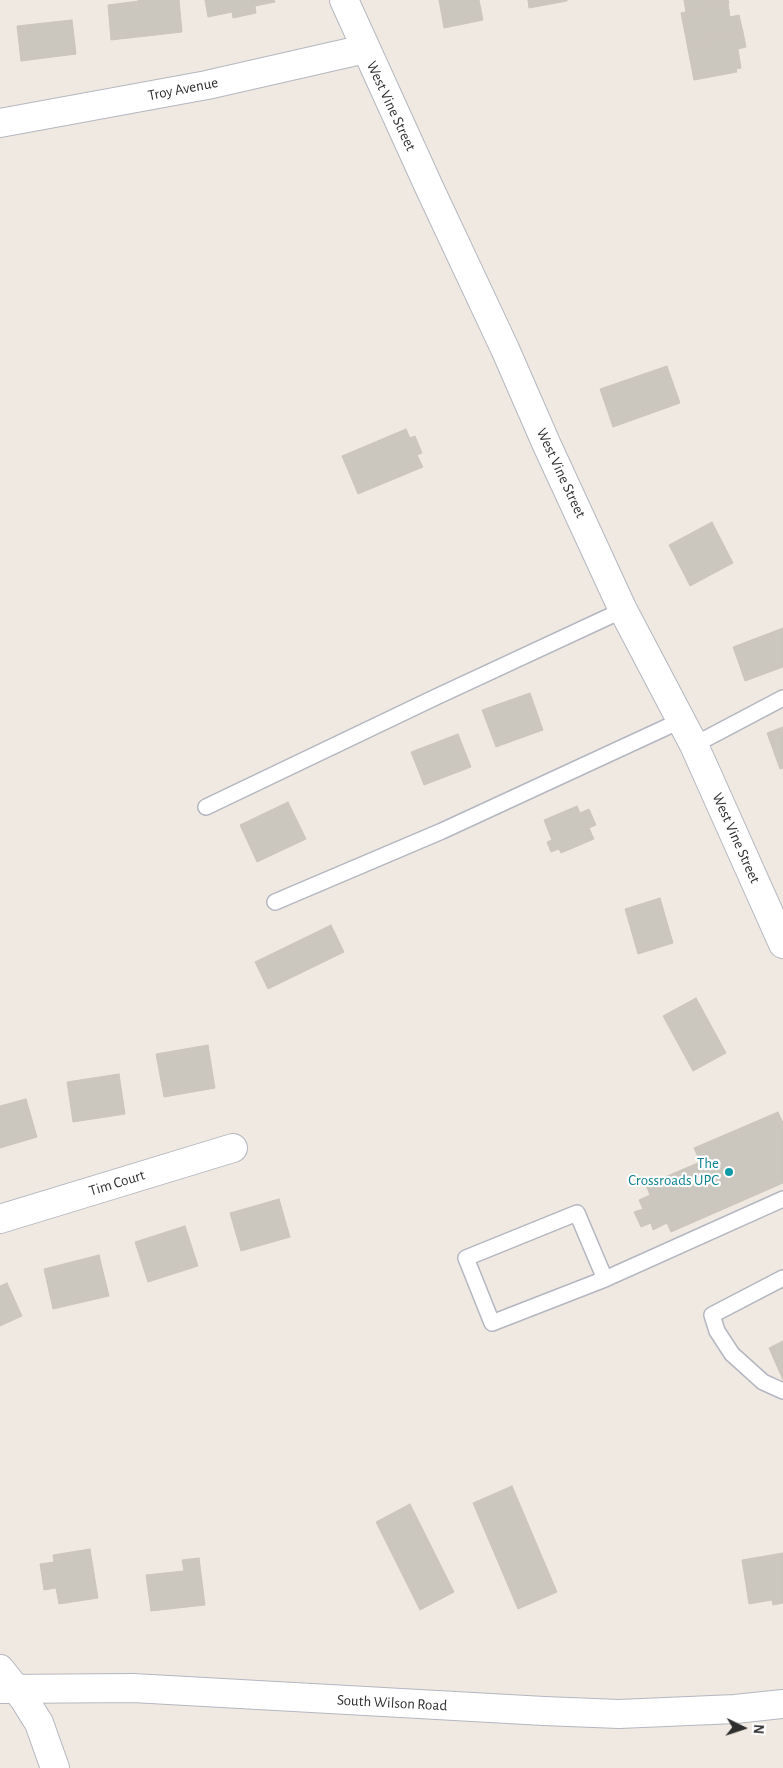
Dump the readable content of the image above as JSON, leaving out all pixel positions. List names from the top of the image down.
{
  "streets": {
    "main road": [
      "Troy Avenue",
      "West Vine Street",
      "Tim Court",
      "South Wilson Road"
    ]
  },
  "crossings": [
    ["Troy Avenue", "West Vine Street"]
  ],
  "places": ["The Crossroads UPC"],
  "north": "right"
}
